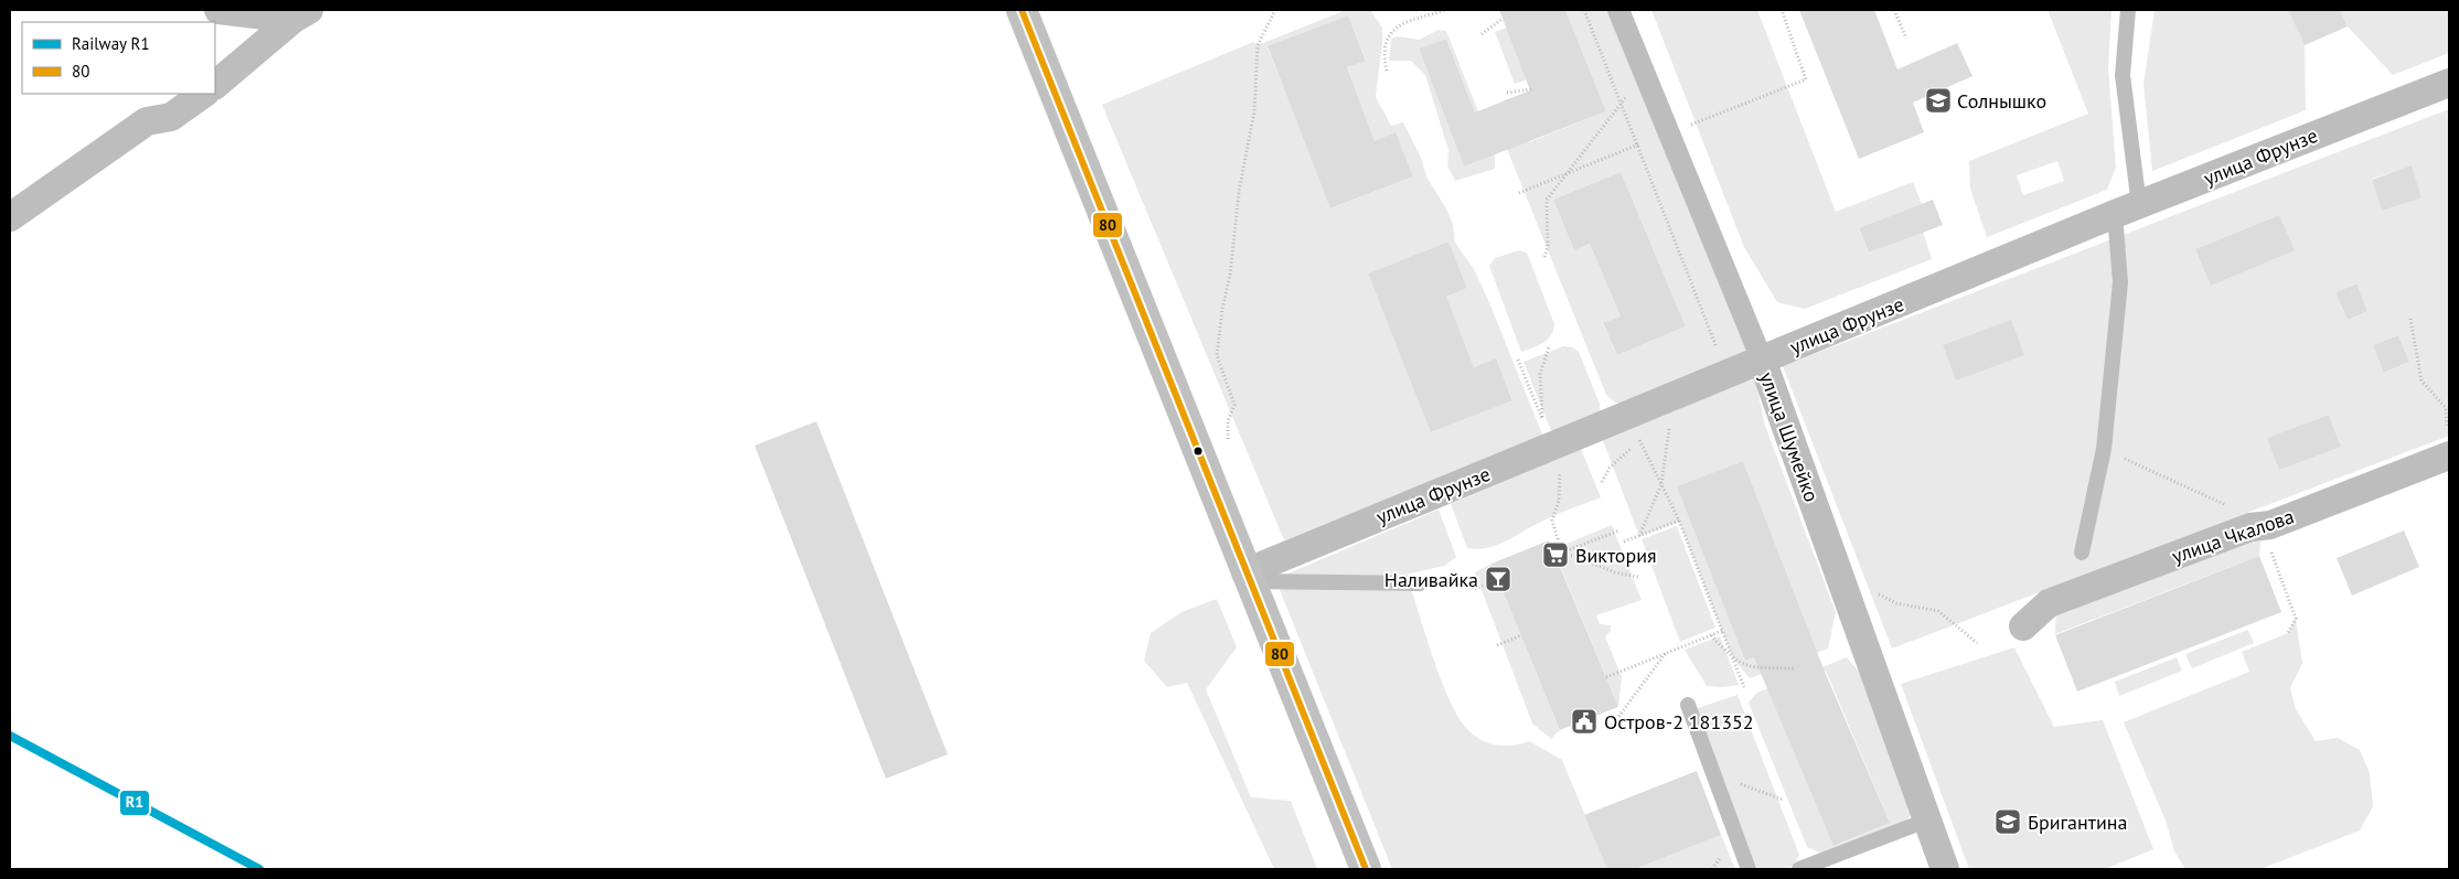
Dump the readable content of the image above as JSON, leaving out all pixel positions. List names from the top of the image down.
{
  "streets": {
    "street": ["улица Фрунзе", "улица Шумейко", "улица Чкалова"]
  },
  "crossings": [
    ["улица Фрунзе", "улица Шумейко"]
  ],
  "places": {
    "school or university": ["Солнышко", "Бригантина"],
    "supermarket": ["Виктория"],
    "bar": ["Наливайка"],
    "public building": ["Остров-2 181352"]
  },
  "lines": ["transit line 80", "rail line R1"],
  "legend": ["Railway R1", "80"]
}
